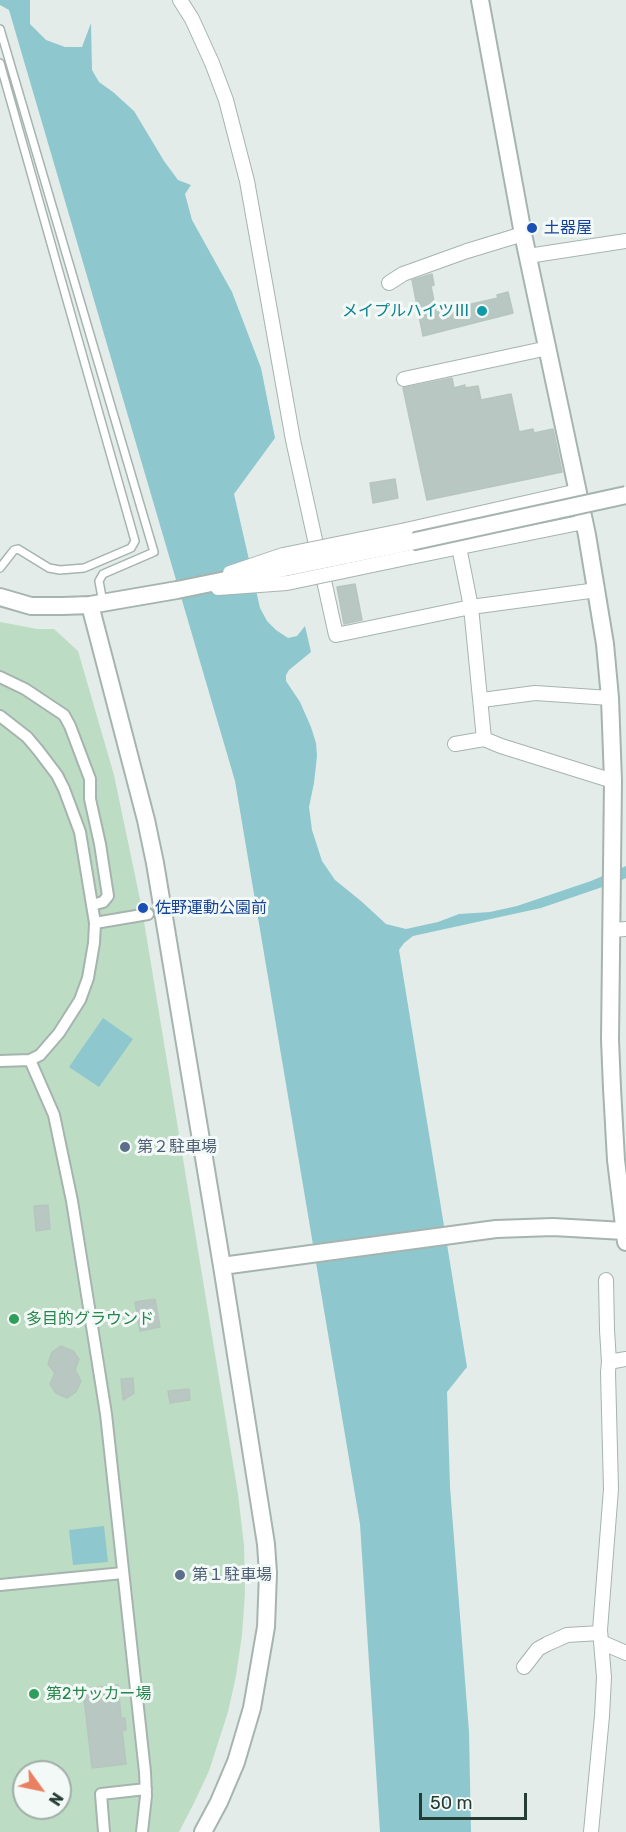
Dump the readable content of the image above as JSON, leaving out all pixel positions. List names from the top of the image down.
{
  "places": [
    "土器屋",
    "メイプルハイツⅢ",
    "佐野運動公園前",
    "第２駐車場",
    "多目的グラウンド",
    "第１駐車場",
    "第2サッカー場"
  ],
  "scale_bar": "50 m",
  "north": "bottom right"
}
